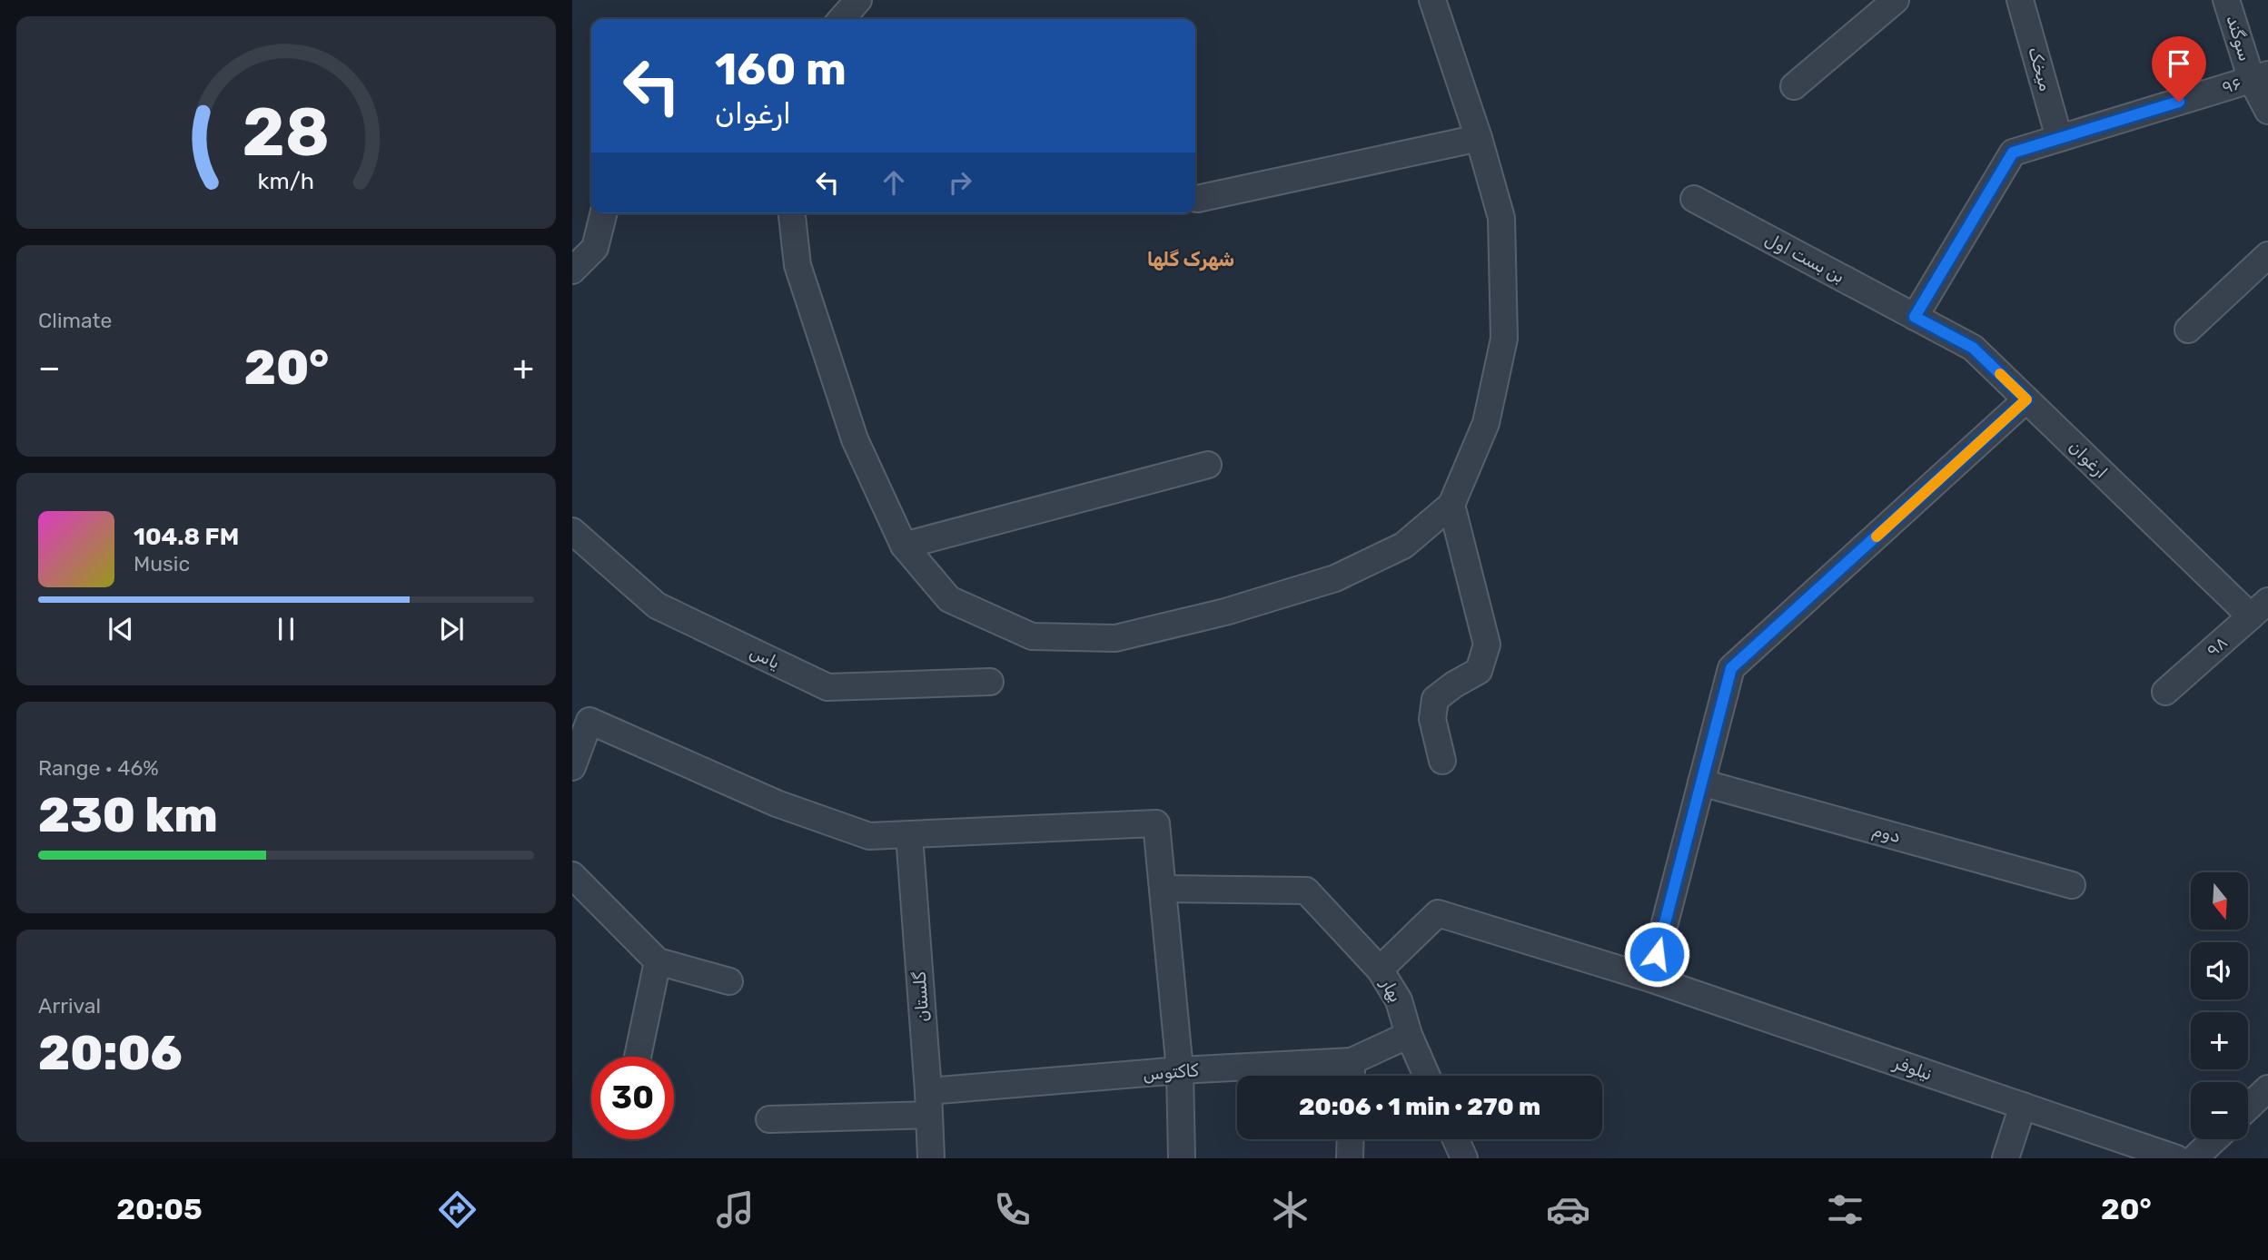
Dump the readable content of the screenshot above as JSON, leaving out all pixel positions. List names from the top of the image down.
{
  "streets": {
    "street": [
      "سوگند",
      "میخک",
      "۹۶",
      "بن بست اول",
      "ارغوان",
      "۹۸",
      "یاس",
      "دوم",
      "بهار",
      "گلستان",
      "نیلوفر",
      "کاکتوس"
    ]
  },
  "crossings": [
    ["سوگند", "۹۶"],
    ["میخک", "۹۶"],
    ["۹۶", "بن بست اول"],
    ["۹۶", "ارغوان"],
    ["بن بست اول", "ارغوان"],
    ["ارغوان", "۹۸"],
    ["بهار", "نیلوفر"],
    ["بهار", "کاکتوس"],
    ["گلستان", "کاکتوس"]
  ],
  "districts": ["شهرک گلها"],
  "north": "bottom",
  "page": {
    "turn": ["160 m", "ارغوان"],
    "tile": [
      "Climate",
      ["Range · 46%", "230 km"],
      ["Arrival", "20:06"]
    ],
    "heat": ["−", "20°", "+"],
    "song": ["104.8 FM", "Music"],
    "map_buttons": ["+", "−"],
    "limit": "30",
    "trip": "20:06 · 1 min · 270 m",
    "tabs": ["20:05", "20°"],
    "gauge": ["28", "km/h"]
  }
}
